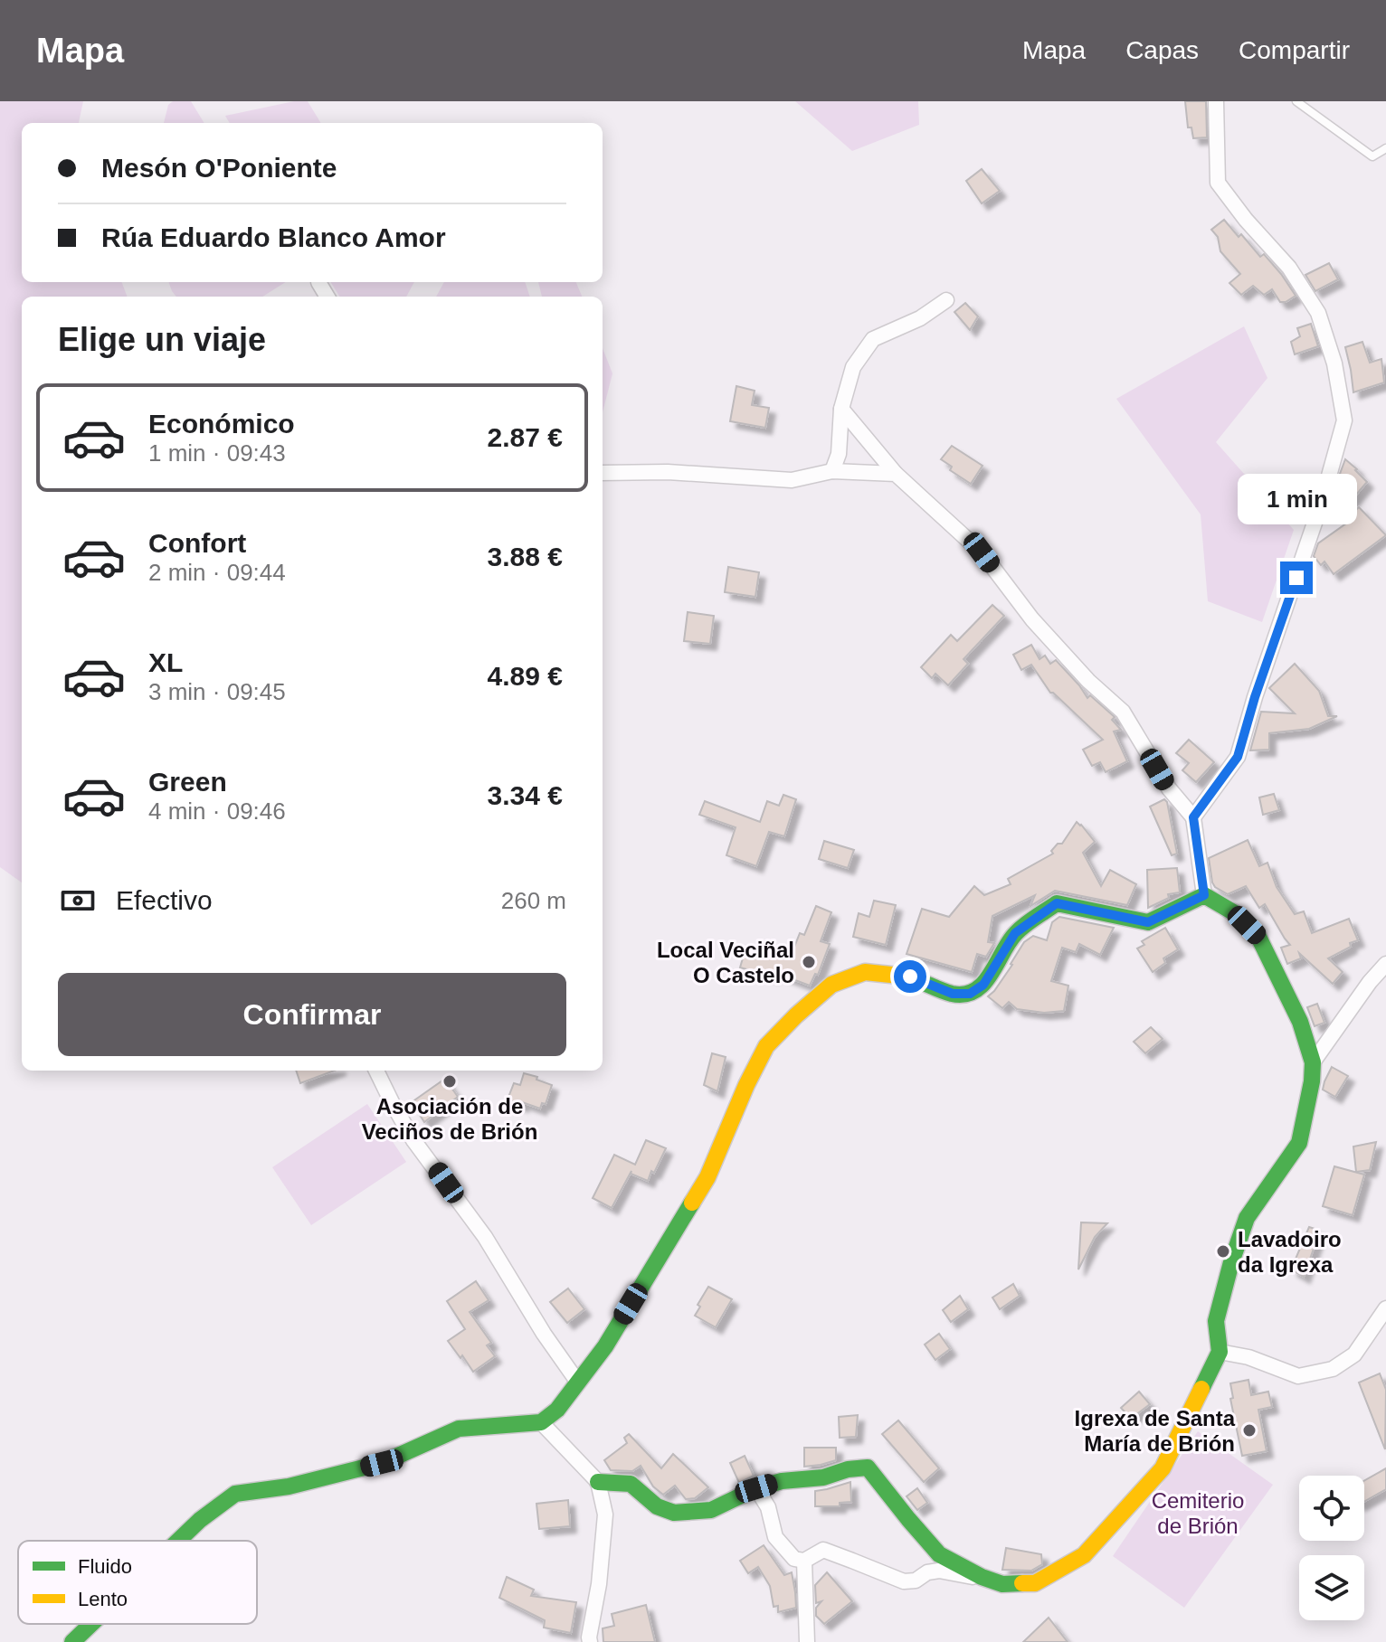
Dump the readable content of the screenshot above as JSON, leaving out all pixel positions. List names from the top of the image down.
{
  "parks": ["Cemiterio de Brión"],
  "places": [
    "Local Veciñal O Castelo",
    "Asociación de Veciños de Brión",
    "Lavadoiro da Igrexa",
    "Igrexa de Santa María de Brión"
  ],
  "legend": ["Fluido", "Lento"],
  "page": {
    "header": "Mapa",
    "nav": ["Mapa", "Capas", "Compartir"],
    "banner": ["Mesón O'Poniente", "Rúa Eduardo Blanco Amor"],
    "heading": "Elige un viaje",
    "list": [
      {
        "name": "Económico",
        "note": "1 min · 09:43",
        "value": "2.87 €"
      },
      {
        "name": "Confort",
        "note": "2 min · 09:44",
        "value": "3.88 €"
      },
      {
        "name": "XL",
        "note": "3 min · 09:45",
        "value": "4.89 €"
      },
      {
        "name": "Green",
        "note": "4 min · 09:46",
        "value": "3.34 €"
      }
    ],
    "bubble": "1 min",
    "pay": ["Efectivo", "260 m"],
    "buttons": "Confirmar"
  }
}
